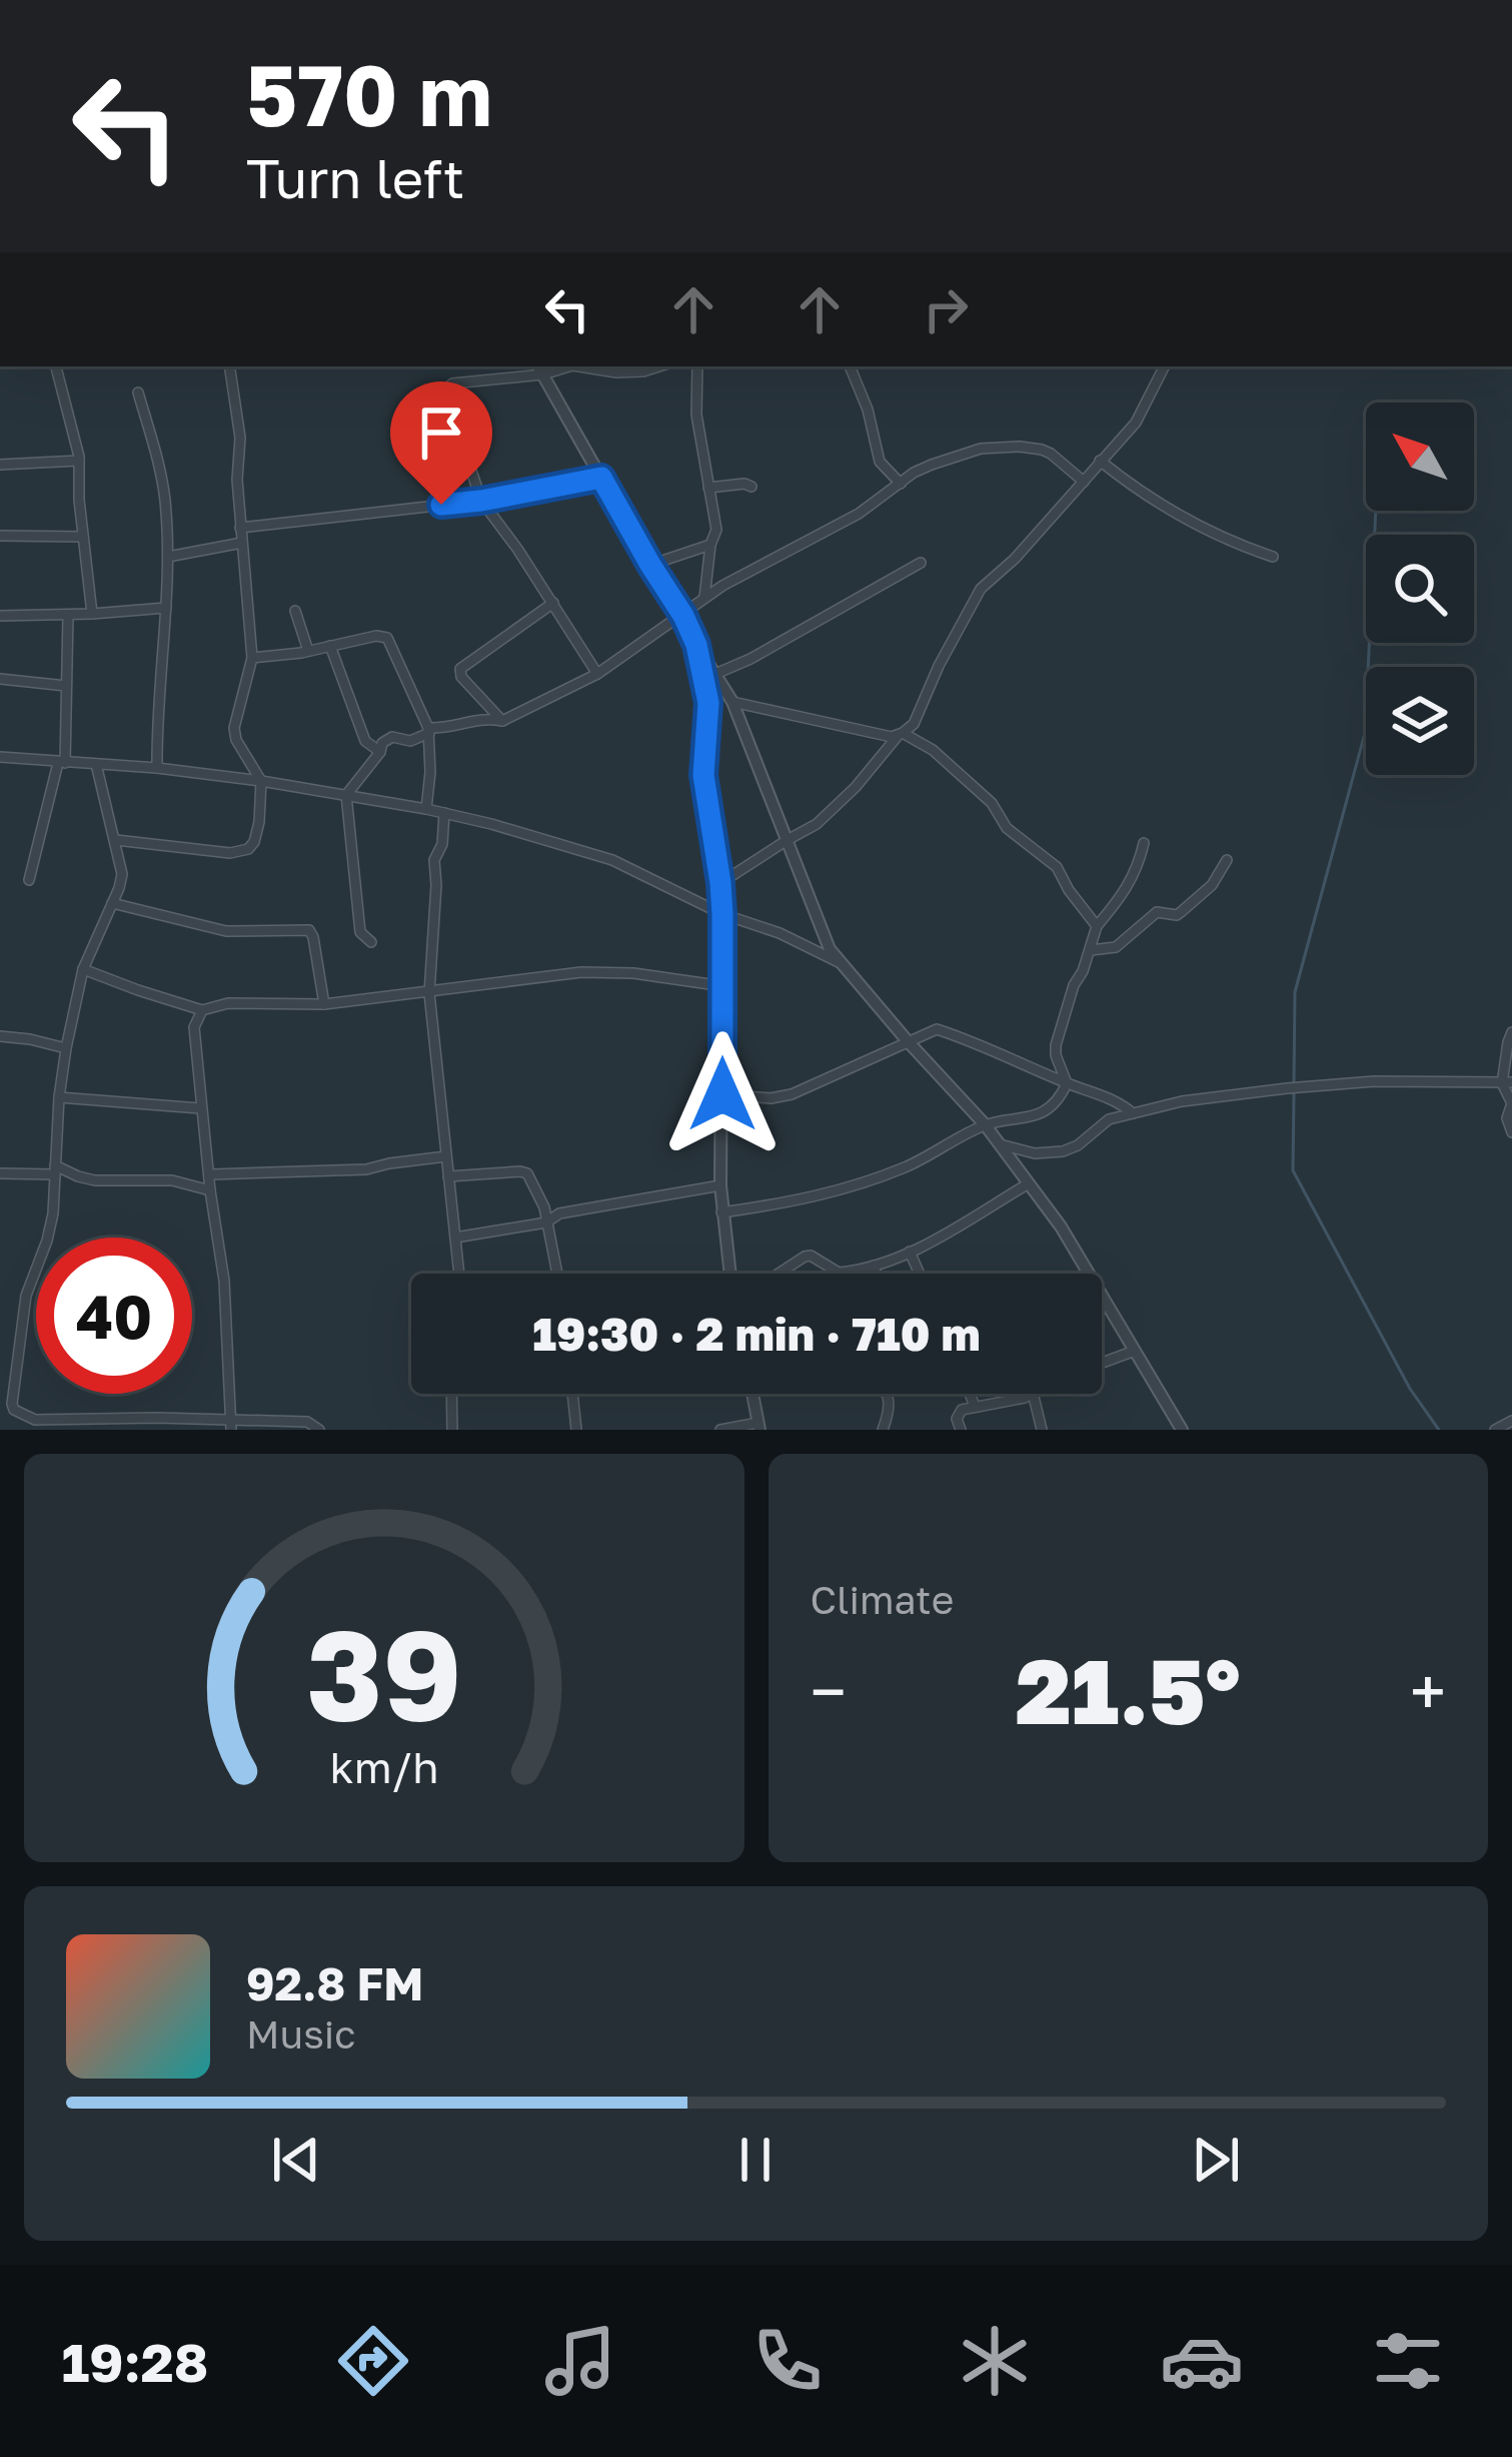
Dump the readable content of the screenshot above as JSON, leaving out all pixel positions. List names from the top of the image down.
{
  "north": "top left",
  "page": {
    "turn": ["570 m", "Turn left"],
    "limit": "40",
    "trip": "19:30 · 2 min · 710 m",
    "tile": "Climate",
    "heat": ["−", "21.5°", "+"],
    "song": ["92.8 FM", "Music"],
    "tabs": "19:28",
    "gauge": ["39", "km/h"]
  }
}
